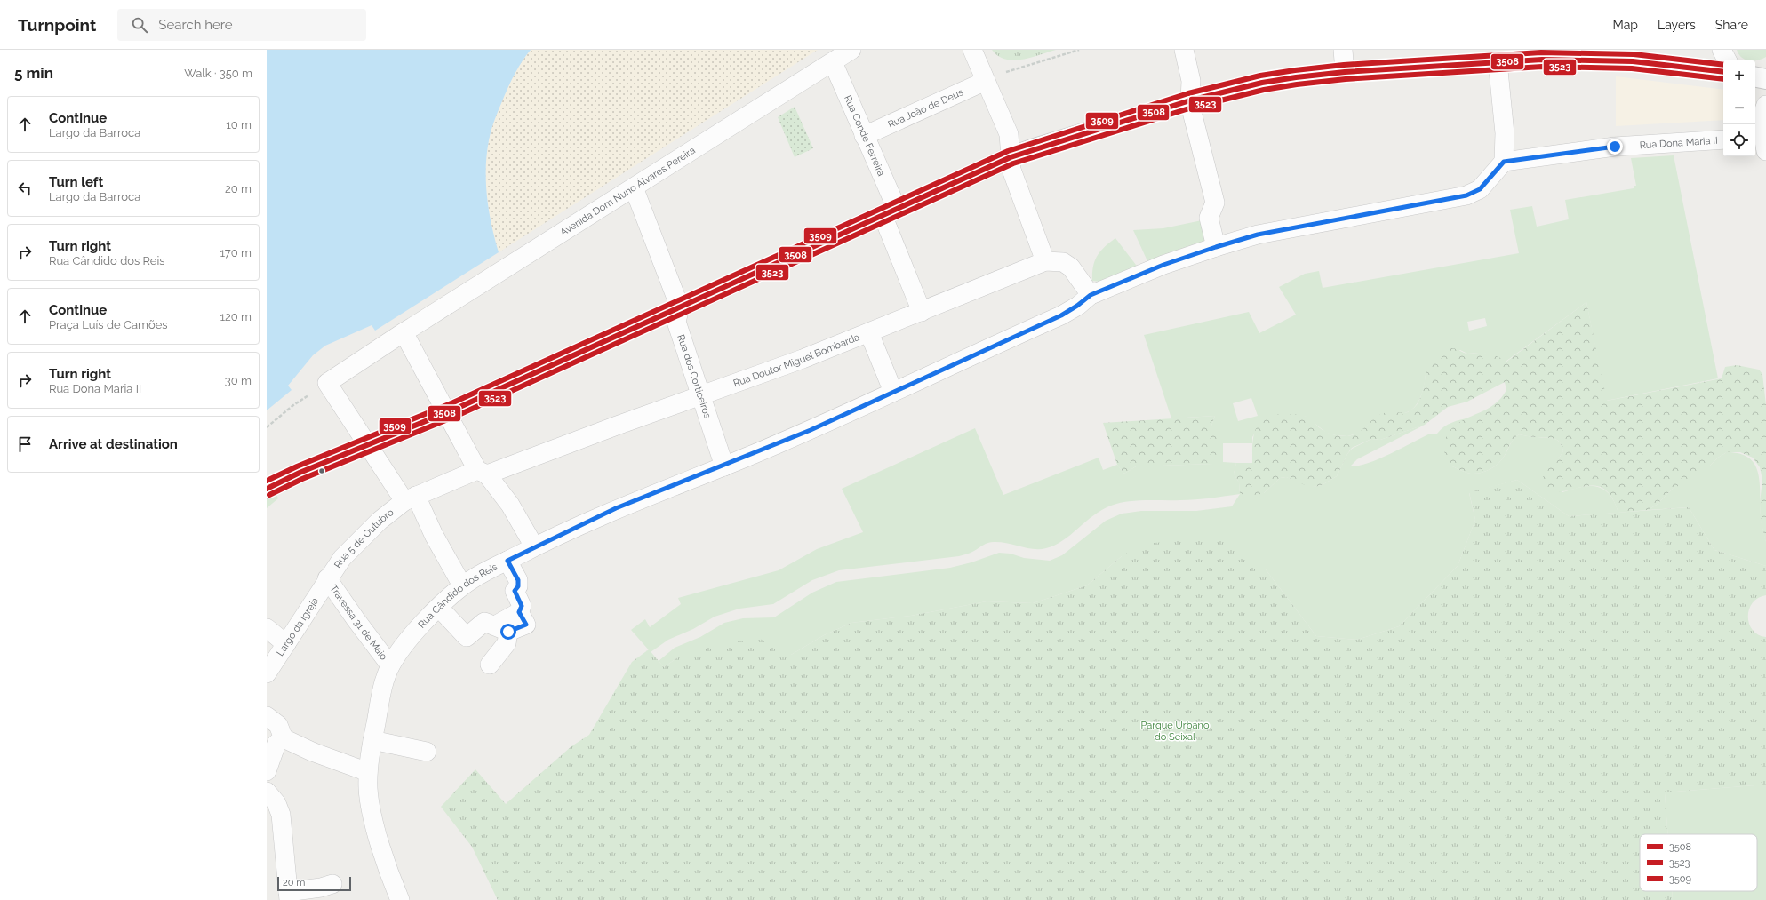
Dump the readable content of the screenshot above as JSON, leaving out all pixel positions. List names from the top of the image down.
{
  "streets": {
    "street": [
      "Rua João de Deus",
      "Rua Conde Ferreira",
      "Rua Dona Maria II",
      "Avenida Dom Nuno Álvares Pereira",
      "Rua Doutor Miguel Bombarda",
      "Rua dos Corticeiros",
      "Rua 5 de Outubro",
      "Rua Cândido dos Reis",
      "Travessa 31 de Maio",
      "Largo da Igreja"
    ]
  },
  "crossings": [
    ["Rua João de Deus", "Rua Conde Ferreira"],
    ["Rua Conde Ferreira", "Avenida Dom Nuno Álvares Pereira"],
    ["Rua Conde Ferreira", "Rua Doutor Miguel Bombarda"],
    ["Rua Dona Maria II", "Rua Cândido dos Reis"],
    ["Avenida Dom Nuno Álvares Pereira", "Rua dos Corticeiros"],
    ["Rua Doutor Miguel Bombarda", "Rua dos Corticeiros"],
    ["Rua Doutor Miguel Bombarda", "Rua 5 de Outubro"],
    ["Rua Doutor Miguel Bombarda", "Rua Cândido dos Reis"],
    ["Rua dos Corticeiros", "Rua Cândido dos Reis"],
    ["Rua 5 de Outubro", "Travessa 31 de Maio"],
    ["Rua 5 de Outubro", "Largo da Igreja"],
    ["Rua Cândido dos Reis", "Travessa 31 de Maio"],
    ["Travessa 31 de Maio", "Largo da Igreja"]
  ],
  "parks": ["Parque Urbano do Seixal"],
  "lines": ["transit line 3509", "transit line 3508", "transit line 3523"],
  "legend": ["3508", "3523", "3509"],
  "scale_bar": "20 m",
  "page": {
    "header": "Turnpoint",
    "search": "Search here",
    "nav": ["Map", "Layers", "Share"],
    "heading": ["5 min", "Walk · 350 m"],
    "map_buttons": ["+", "−"],
    "list": [
      ["Continue", "Largo da Barroca", "10 m"],
      ["Turn left", "Largo da Barroca", "20 m"],
      ["Turn right", "Rua Cândido dos Reis", "170 m"],
      ["Continue", "Praça Luís de Camões", "120 m"],
      ["Turn right", "Rua Dona Maria II", "30 m"],
      "Arrive at destination"
    ],
    "scale": "20 m"
  }
}
